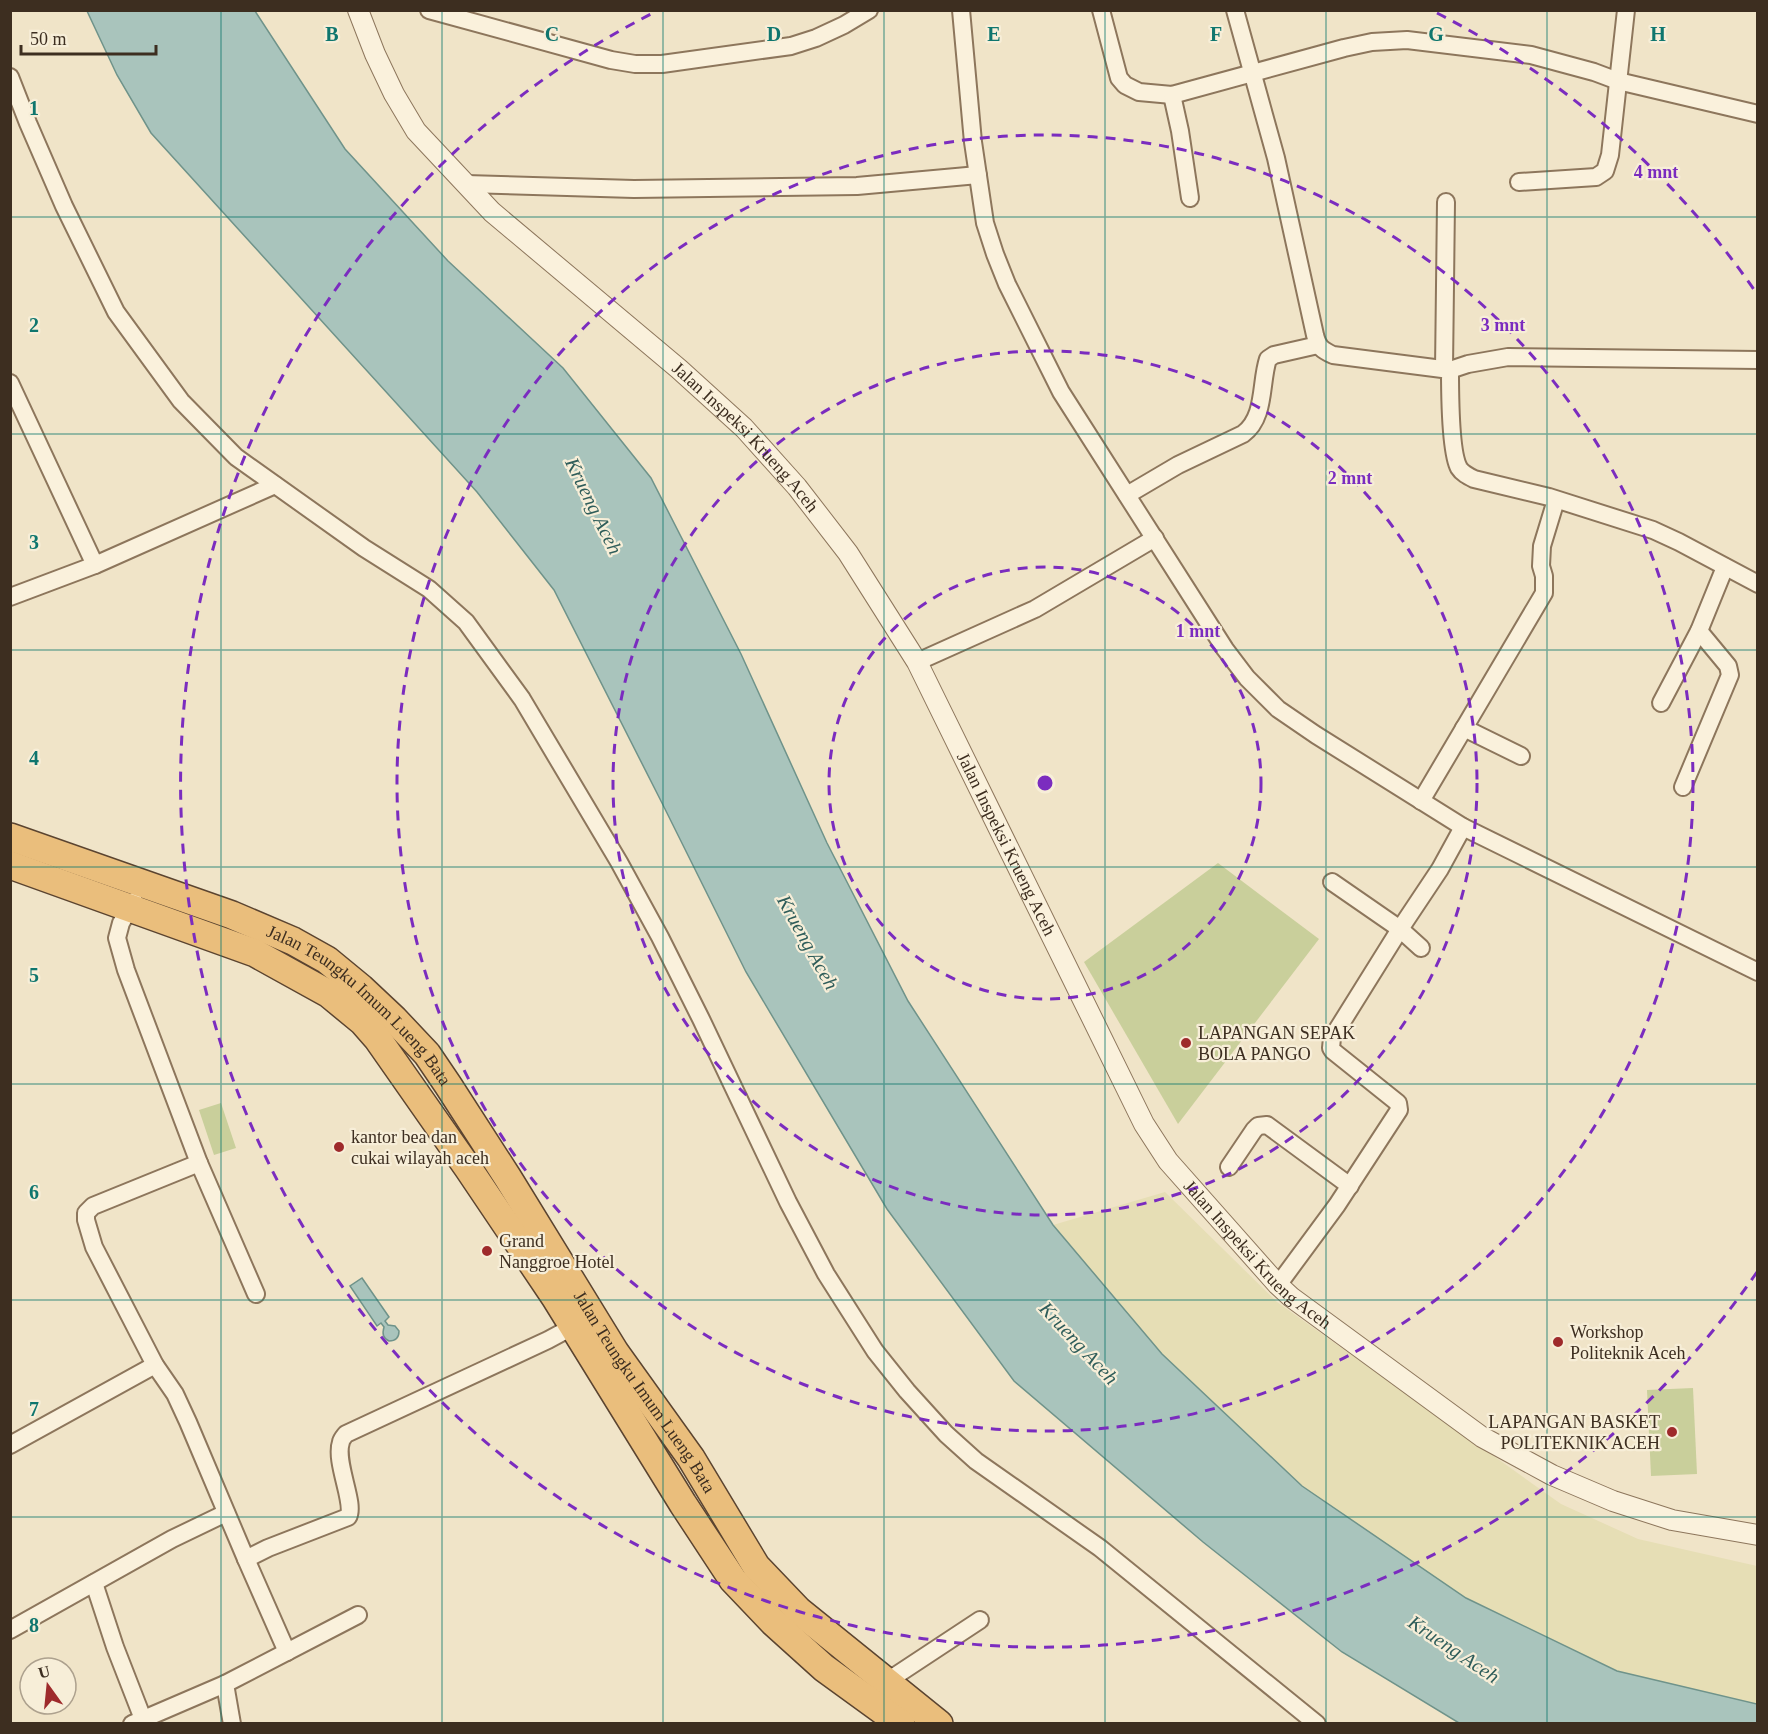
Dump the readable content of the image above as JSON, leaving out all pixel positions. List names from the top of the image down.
{
  "streets": {
    "highway": ["Jalan Teungku Imum Lueng Bata"],
    "street": ["Jalan Inspeksi Krueng Aceh"]
  },
  "water": ["Krueng Aceh"],
  "places": [
    "LAPANGAN SEPAK BOLA PANGO",
    "kantor bea dan cukai wilayah aceh",
    "Grand Nanggroe Hotel",
    "Workshop Politeknik Aceh",
    "LAPANGAN BASKET POLITEKNIK ACEH"
  ],
  "scale_bar": "50 m",
  "north": "top",
  "grid": {
    "columns": [
      "B",
      "C",
      "D",
      "E",
      "F",
      "G",
      "H"
    ],
    "rows": [
      "1",
      "2",
      "3",
      "4",
      "5",
      "6",
      "7",
      "8"
    ]
  },
  "rings": [
    "4 mnt",
    "3 mnt",
    "2 mnt",
    "1 mnt"
  ]
}
